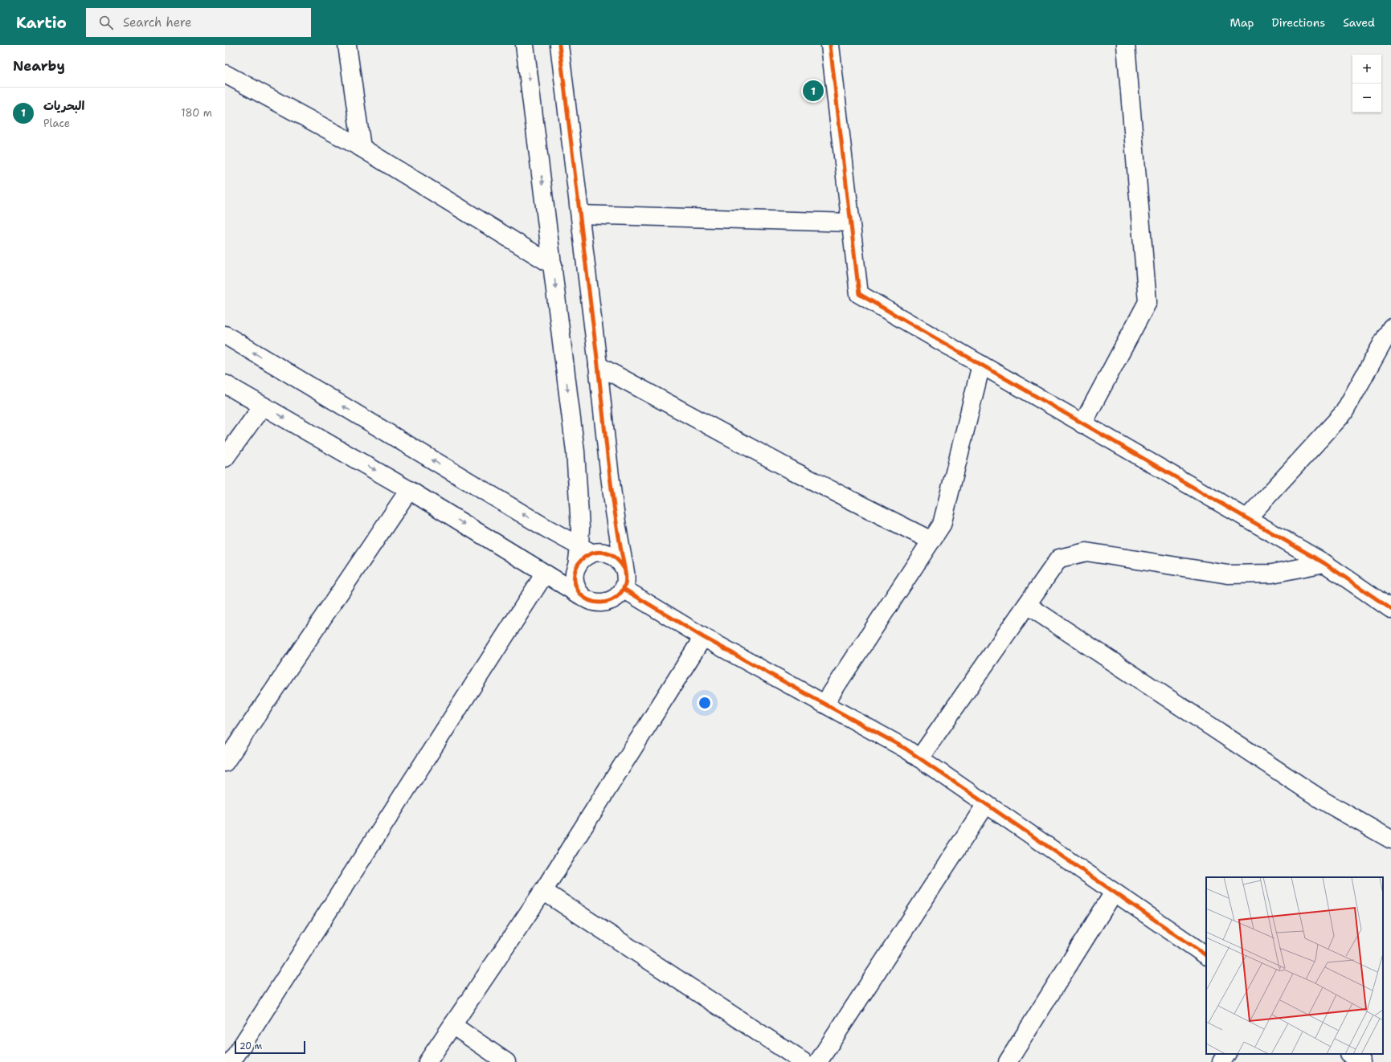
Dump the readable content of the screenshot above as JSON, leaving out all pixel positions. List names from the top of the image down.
{
  "scale_bar": "20 m",
  "page": {
    "header": "Kartio",
    "search": "Search here",
    "nav": ["Map", "Directions", "Saved"],
    "heading": "Nearby",
    "map_buttons": ["+", "−"],
    "pins": "1",
    "list": [
      {
        "mark": "1",
        "name": "البحريات",
        "note": "Place",
        "value": "180 m"
      }
    ],
    "scale": "20 m"
  }
}
